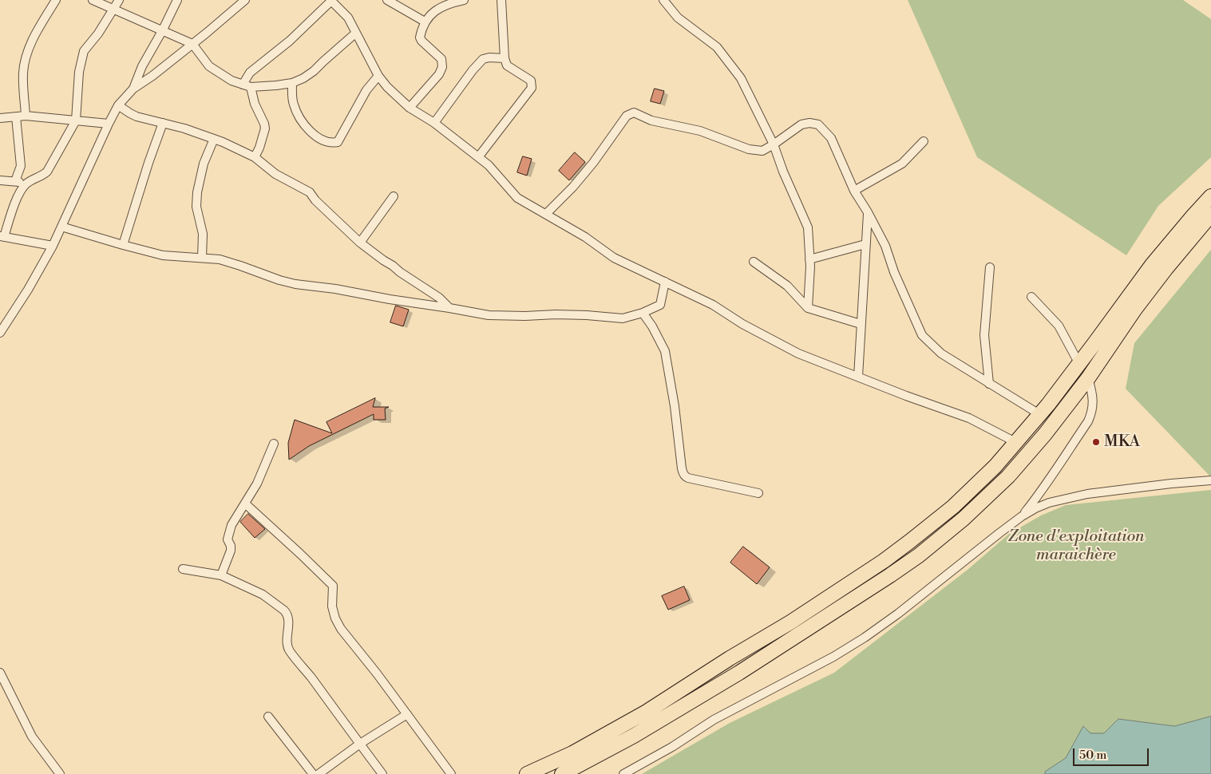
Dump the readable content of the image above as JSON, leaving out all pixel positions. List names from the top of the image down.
{
  "parks": ["Zone d'exploitation maraichère"],
  "places": ["MKA"],
  "scale_bar": "50 m"
}
